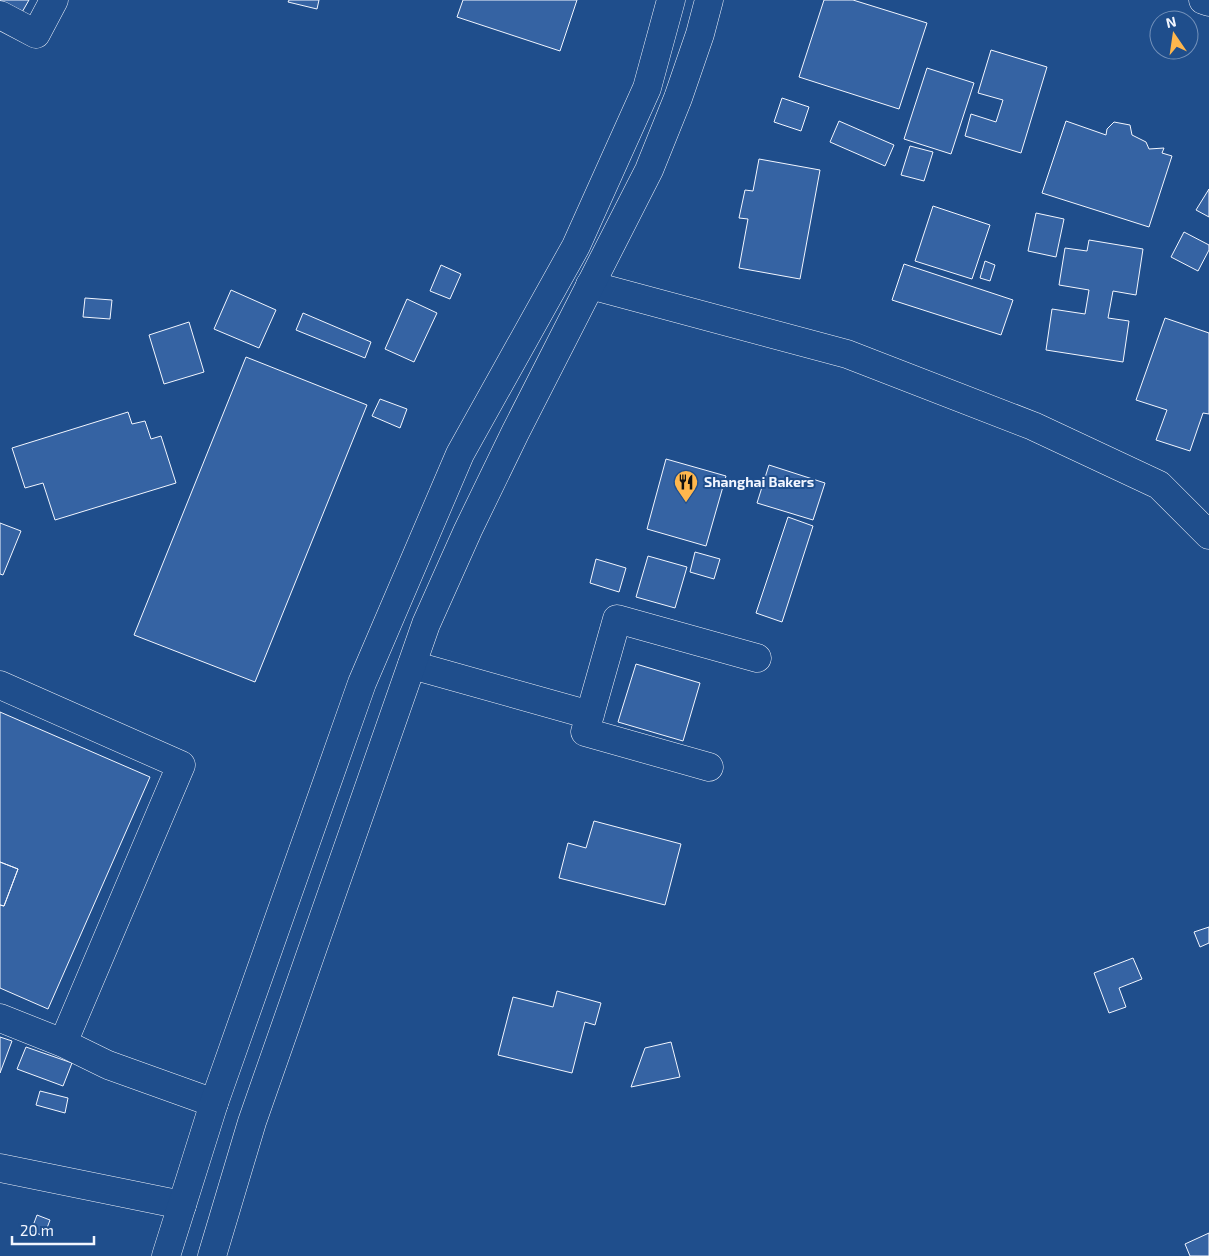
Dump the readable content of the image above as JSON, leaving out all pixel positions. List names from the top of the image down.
{
  "places": {
    "restaurant": ["Shanghai Bakers"]
  },
  "scale_bar": "20 m",
  "north": "top"
}
